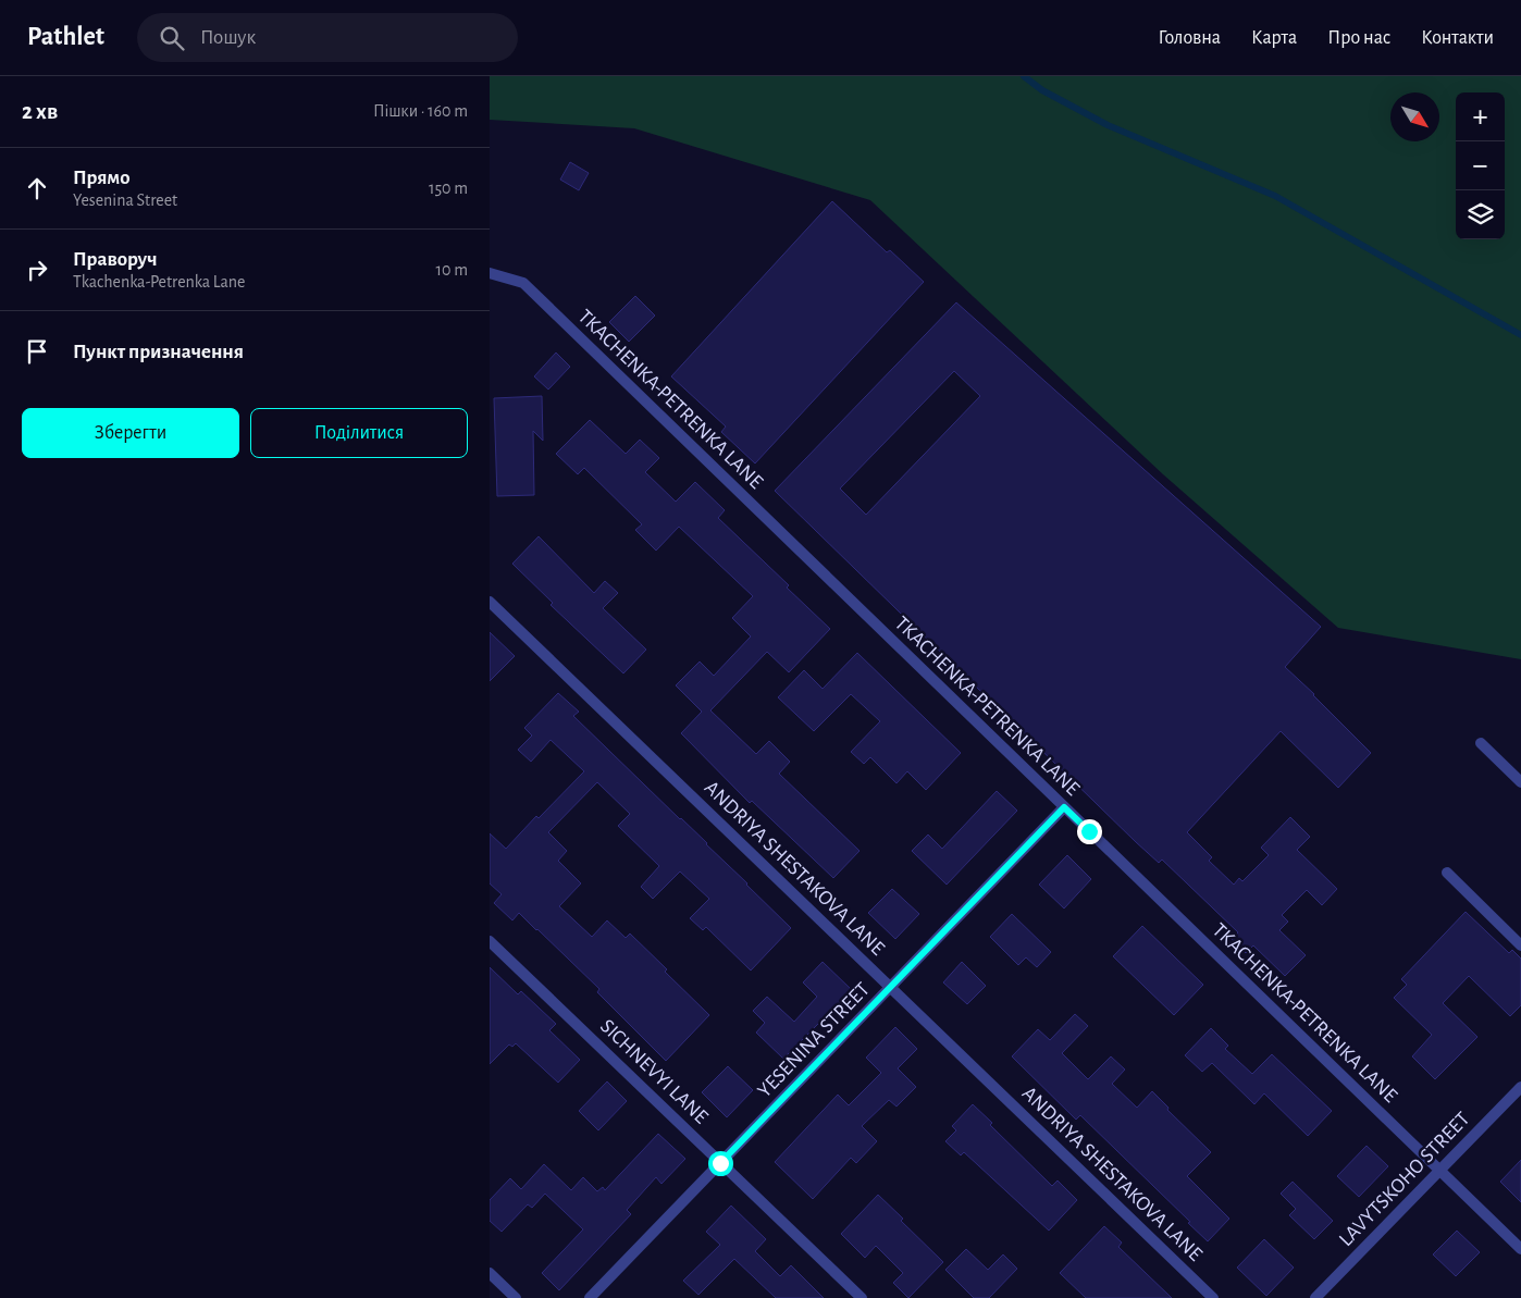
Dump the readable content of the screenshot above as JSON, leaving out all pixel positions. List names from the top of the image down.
{
  "streets": {
    "street": [
      "TKACHENKA-PETRENKA LANE",
      "ANDRIYA SHESTAKOVA LANE",
      "YESENINA STREET",
      "SICHNEVYI LANE",
      "LAVYTSKOHO STREET"
    ]
  },
  "crossings": [
    ["TKACHENKA-PETRENKA LANE", "YESENINA STREET"],
    ["TKACHENKA-PETRENKA LANE", "LAVYTSKOHO STREET"],
    ["ANDRIYA SHESTAKOVA LANE", "YESENINA STREET"],
    ["YESENINA STREET", "SICHNEVYI LANE"]
  ],
  "north": "bottom right",
  "page": {
    "header": "Pathlet",
    "search": "Пошук",
    "nav": [
      "Головна",
      "Карта",
      "Про нас",
      "Контакти"
    ],
    "heading": ["2 хв", "Пішки · 160 m"],
    "map_buttons": ["+", "−"],
    "list": [
      ["Прямо", "Yesenina Street", "150 m"],
      ["Праворуч", "Tkachenka-Petrenka Lane", "10 m"],
      "Пункт призначення"
    ],
    "buttons": ["Зберегти", "Поділитися"]
  }
}
